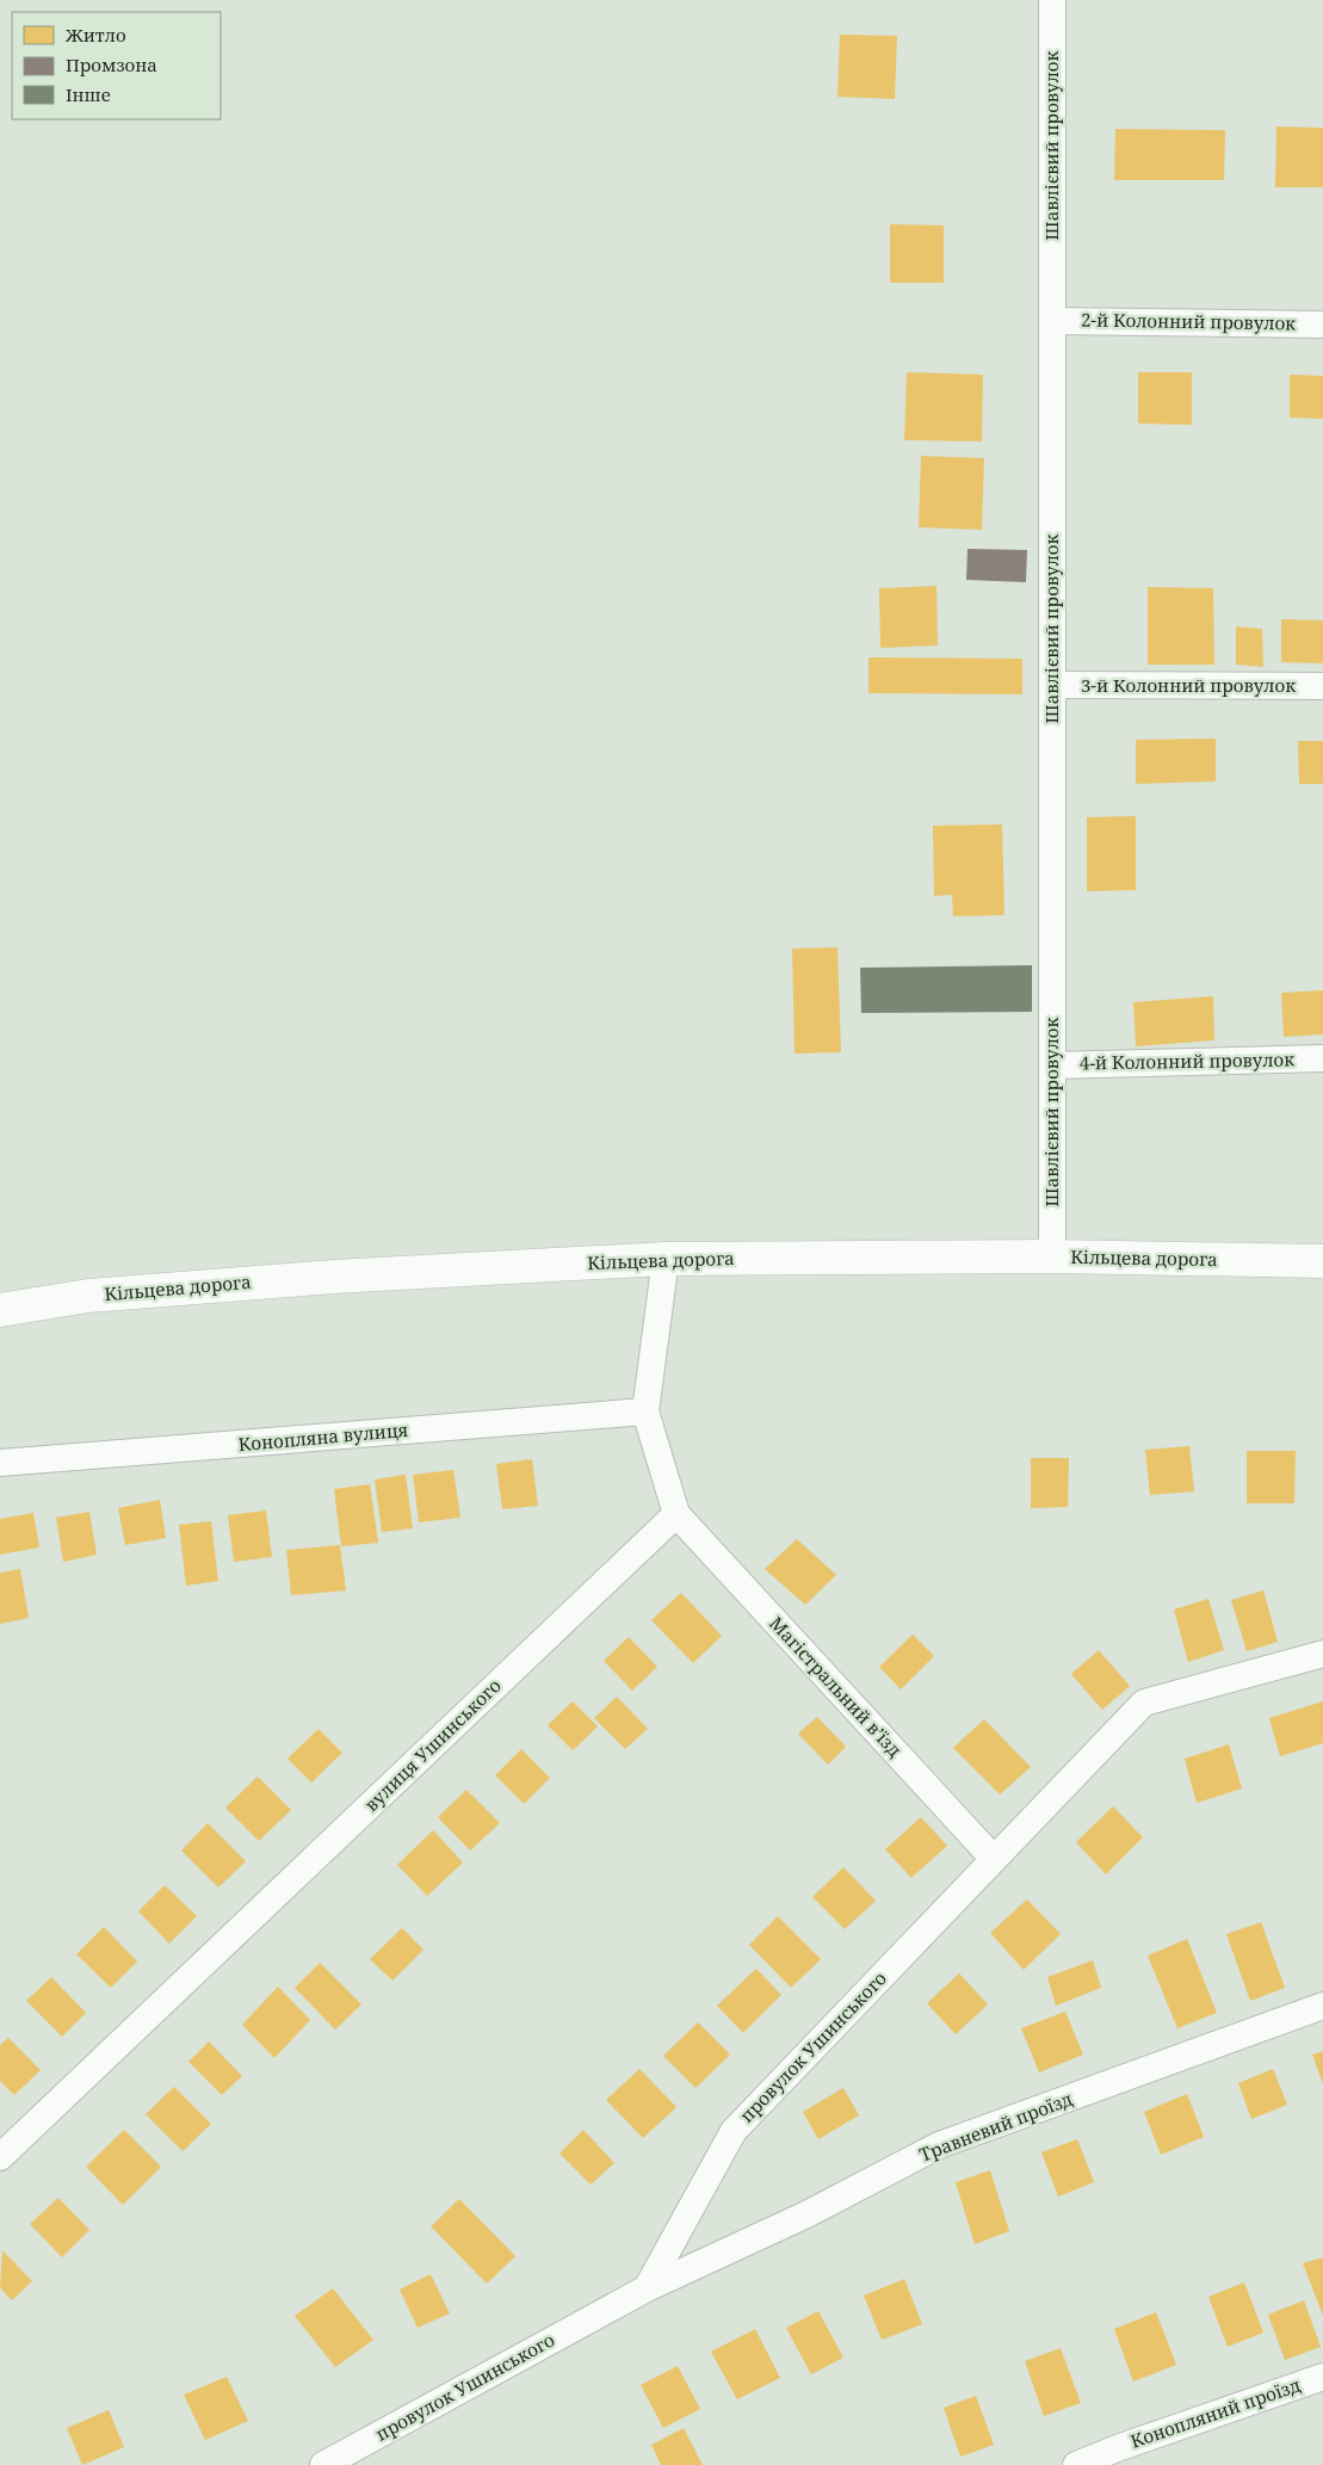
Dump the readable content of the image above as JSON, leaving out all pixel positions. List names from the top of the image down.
{
  "streets": {
    "highway": ["Кільцева дорога"],
    "street": [
      "Шавлієвий провулок",
      "2-й Колонний провулок",
      "3-й Колонний провулок",
      "4-й Колонний провулок",
      "Конопляна вулиця",
      "Магістральний в’їзд",
      "вулиця Ушинського",
      "провулок Ушинського",
      "Травневий проїзд",
      "Конопляний проїзд"
    ]
  },
  "crossings": [
    ["Шавлієвий провулок", "2-й Колонний провулок"],
    ["Шавлієвий провулок", "3-й Колонний провулок"],
    ["Шавлієвий провулок", "4-й Колонний провулок"],
    ["Шавлієвий провулок", "Кільцева дорога"],
    ["Магістральний в’їзд", "вулиця Ушинського"],
    ["Магістральний в’їзд", "провулок Ушинського"],
    ["провулок Ушинського", "Травневий проїзд"]
  ],
  "legend": ["Житло", "Промзона", "Інше"]
}
